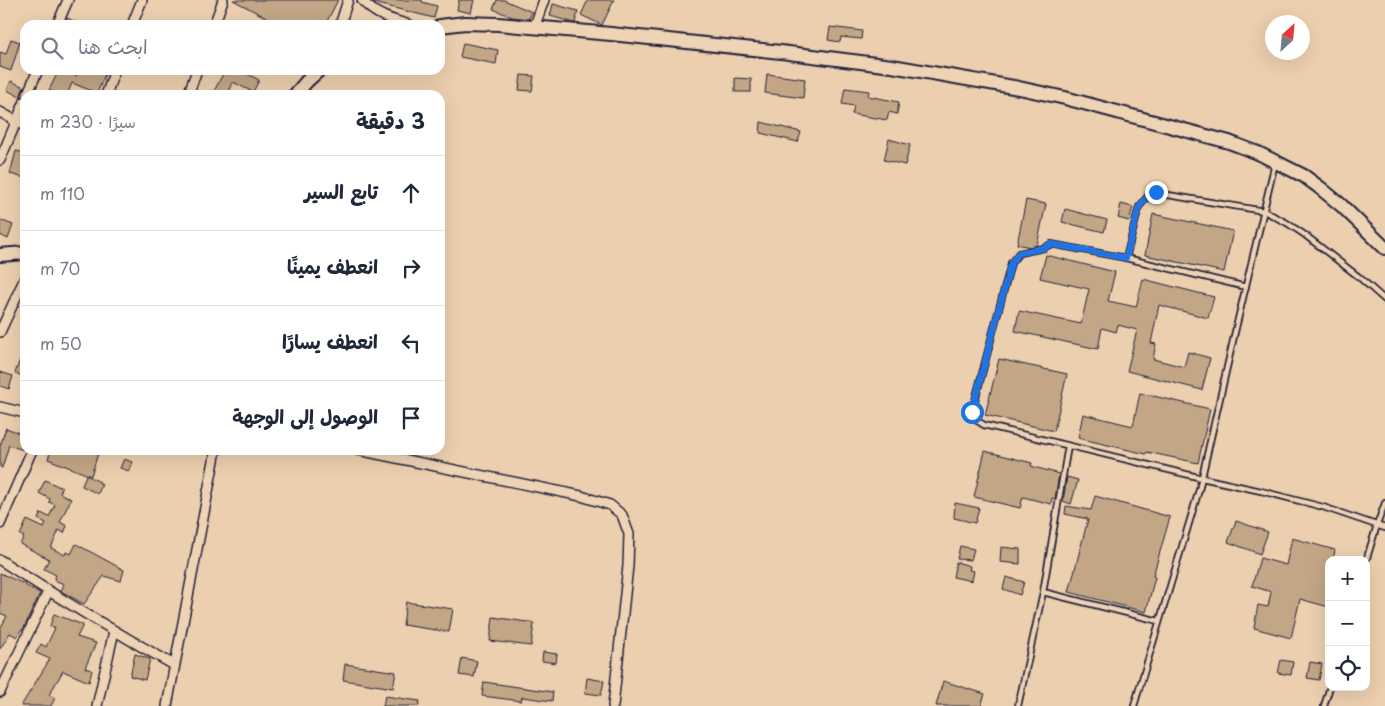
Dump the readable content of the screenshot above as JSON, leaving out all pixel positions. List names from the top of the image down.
{
  "north": "top right",
  "page": {
    "search": "ابحث هنا",
    "heading": ["3 دقيقة", "سيرًا · 230 m"],
    "list": [
      ["تابع السير", "110 m"],
      ["انعطف يمينًا", "70 m"],
      ["انعطف يسارًا", "50 m"],
      "الوصول إلى الوجهة"
    ],
    "map_buttons": ["+", "−"]
  }
}
